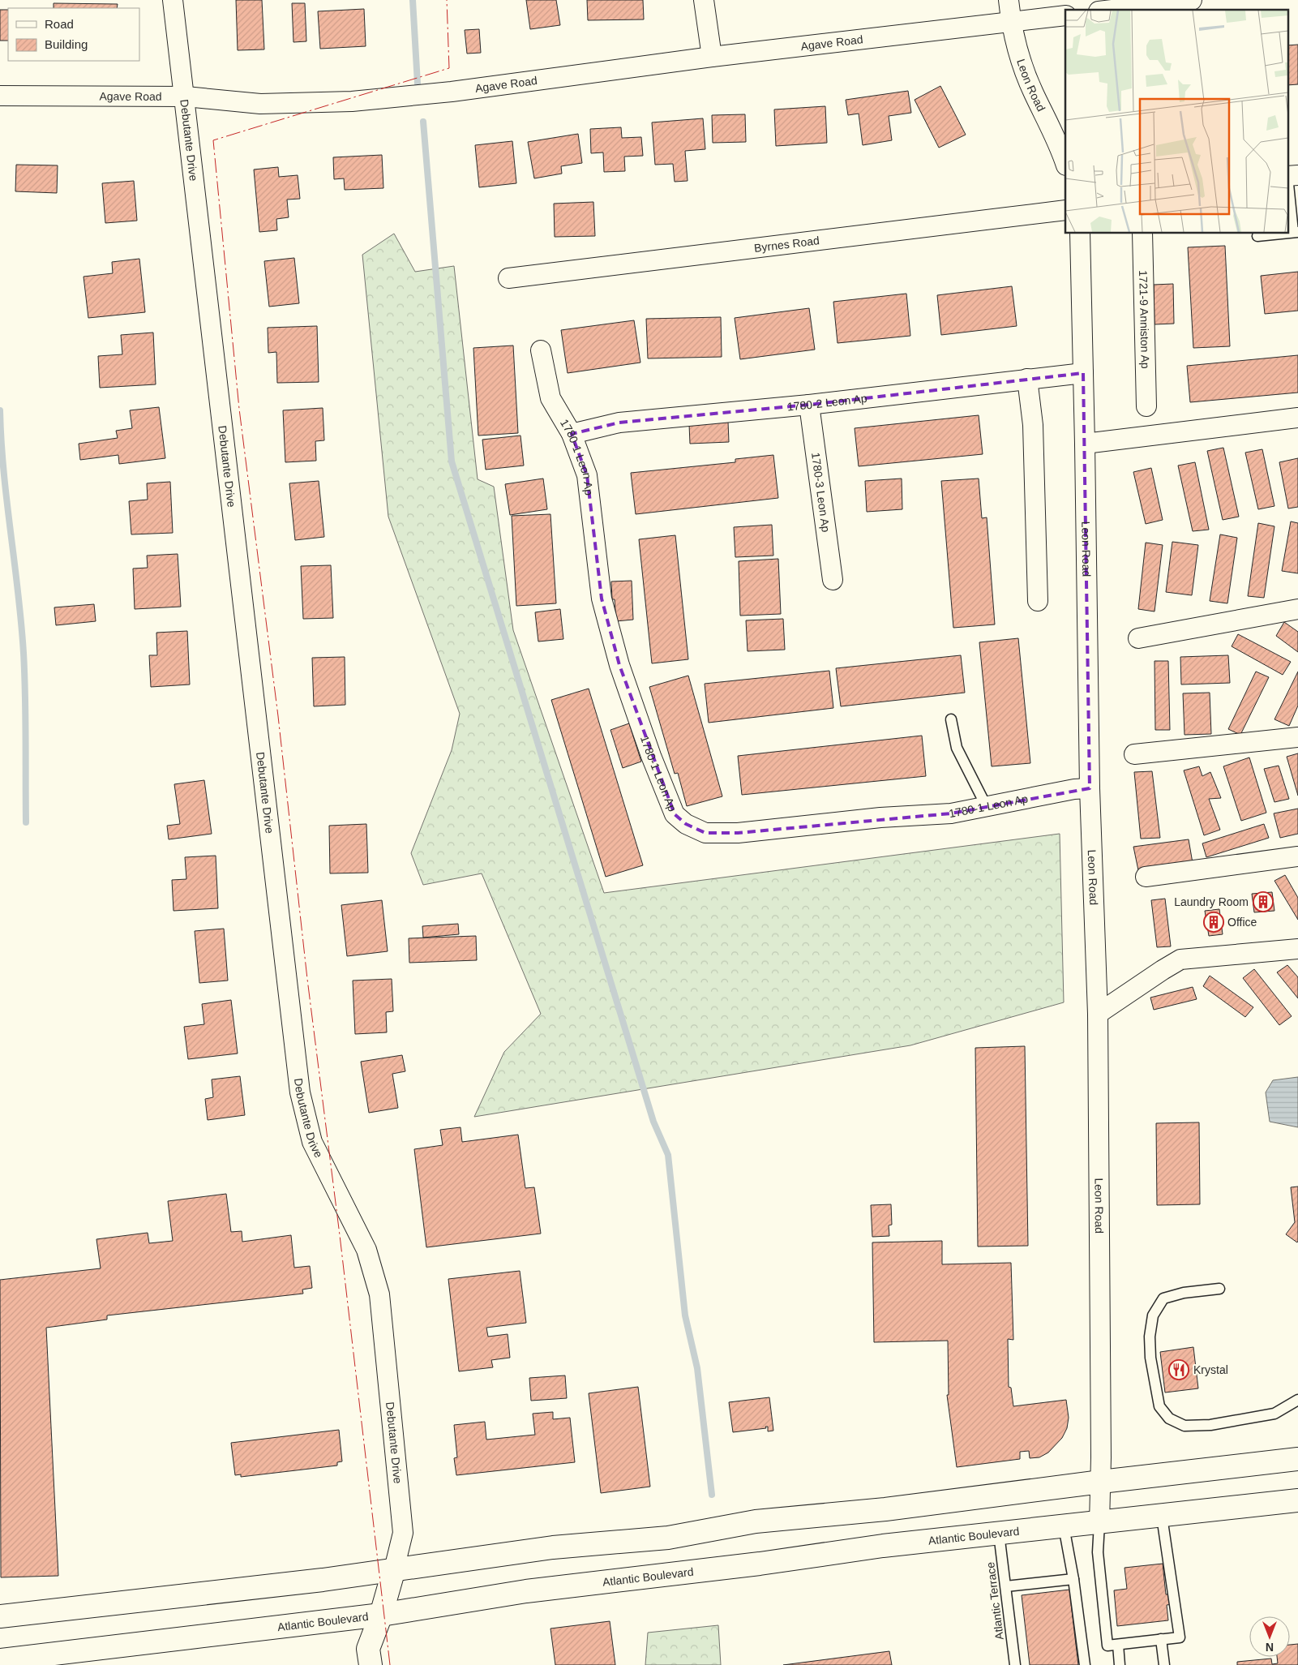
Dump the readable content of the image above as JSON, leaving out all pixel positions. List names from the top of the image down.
{
  "streets": {
    "main road": ["Atlantic Boulevard"],
    "street": [
      "Agave Road",
      "Leon Road",
      "Debutante Drive",
      "Byrnes Road",
      "1721-9 Anniston Ap",
      "1780-2 Leon Ap",
      "1780-1 Leon Ap",
      "1780-3 Leon Ap"
    ],
    "lane": ["Atlantic Terrace"]
  },
  "crossings": [
    ["Agave Road", "Leon Road"],
    ["Agave Road", "Debutante Drive"],
    ["Leon Road", "1780-2 Leon Ap"],
    ["Leon Road", "1780-1 Leon Ap"],
    ["Leon Road", "Atlantic Boulevard"],
    ["1780-2 Leon Ap", "1780-1 Leon Ap"],
    ["1780-2 Leon Ap", "1780-3 Leon Ap"],
    ["Atlantic Boulevard", "Atlantic Terrace"]
  ],
  "places": {
    "building": ["Laundry Room", "Office"],
    "restaurant": ["Krystal"]
  },
  "legend": ["Road", "Building"],
  "north": "bottom"
}
